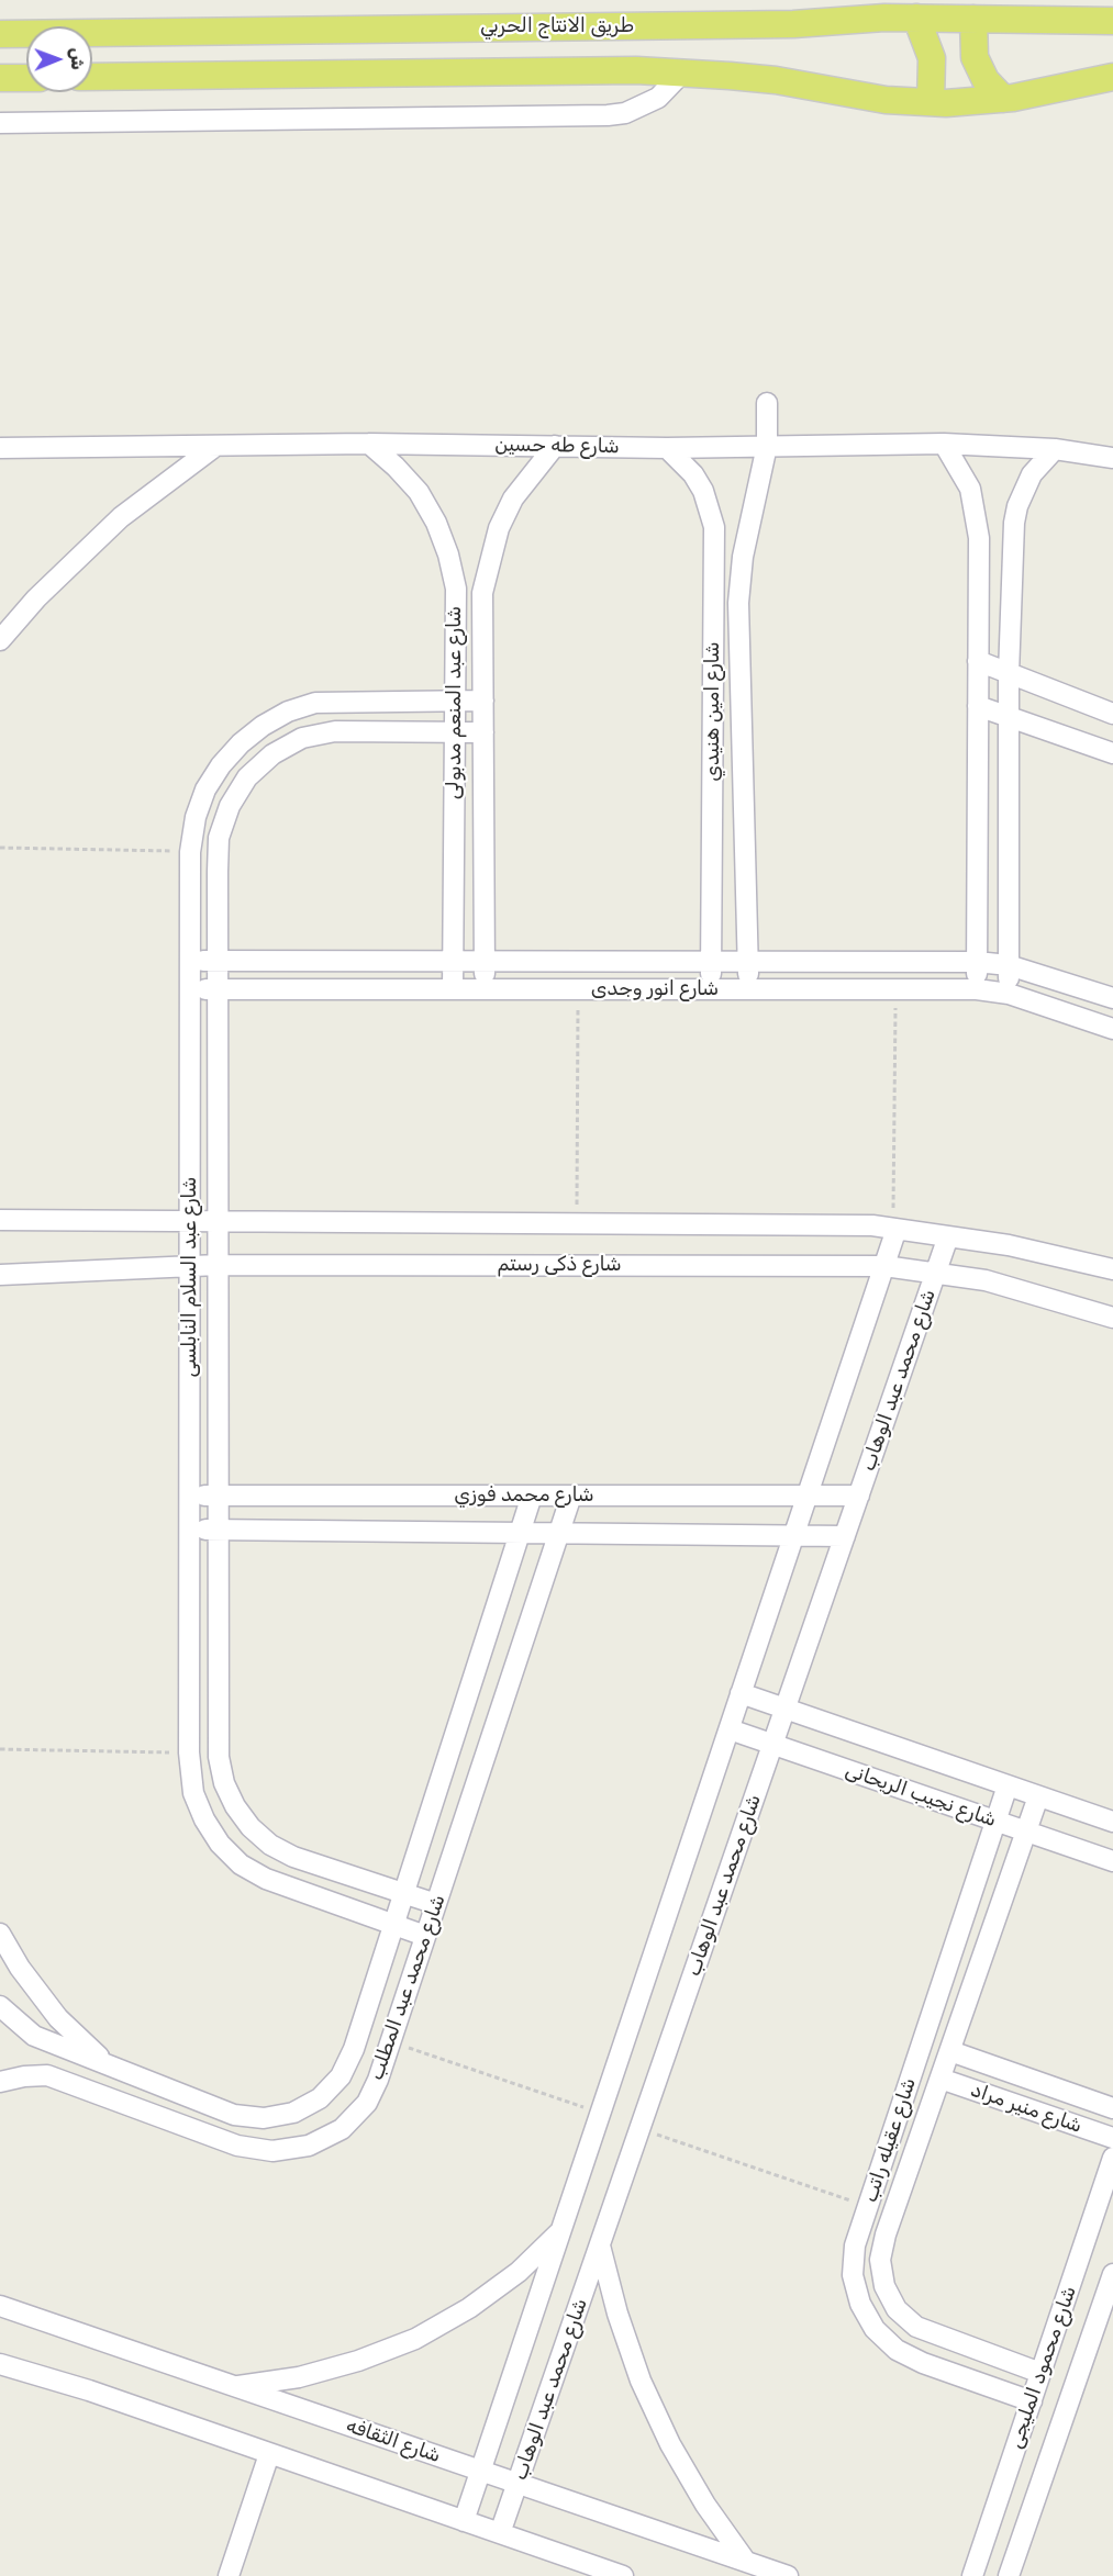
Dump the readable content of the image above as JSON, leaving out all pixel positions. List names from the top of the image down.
{
  "streets": {
    "main road": ["طريق الانتاج الحربي"],
    "street": [
      "شارع طه حسين",
      "شارع عبد المنعم مدبولى",
      "شارع امين هنيدي",
      "شارع انور وجدى",
      "شارع ذكى رستم",
      "شارع عبد السلام النابلسى",
      "شارع محمد عبد الوهاب",
      "شارع محمد فوزي",
      "شارع نجيب الريحانى",
      "شارع محمد عبد المطلب",
      "شارع منير مراد",
      "شارع عقيله راتب",
      "شارع محمود المليجى",
      "شارع الثقافه"
    ]
  },
  "crossings": [
    ["شارع طه حسين", "شارع عبد المنعم مدبولى"],
    ["شارع طه حسين", "شارع امين هنيدي"],
    ["شارع عبد المنعم مدبولى", "شارع انور وجدى"],
    ["شارع عبد المنعم مدبولى", "شارع عبد السلام النابلسى"],
    ["شارع امين هنيدي", "شارع انور وجدى"],
    ["شارع انور وجدى", "شارع عبد السلام النابلسى"],
    ["شارع ذكى رستم", "شارع عبد السلام النابلسى"],
    ["شارع ذكى رستم", "شارع محمد عبد الوهاب"],
    ["شارع عبد السلام النابلسى", "شارع محمد فوزي"],
    ["شارع عبد السلام النابلسى", "شارع محمد عبد المطلب"],
    ["شارع محمد عبد الوهاب", "شارع محمد فوزي"],
    ["شارع محمد عبد الوهاب", "شارع نجيب الريحانى"],
    ["شارع محمد عبد الوهاب", "شارع الثقافه"],
    ["شارع محمد فوزي", "شارع محمد عبد المطلب"],
    ["شارع نجيب الريحانى", "شارع عقيله راتب"],
    ["شارع منير مراد", "شارع عقيله راتب"],
    ["شارع عقيله راتب", "شارع محمود المليجى"]
  ],
  "north": "right"
}
